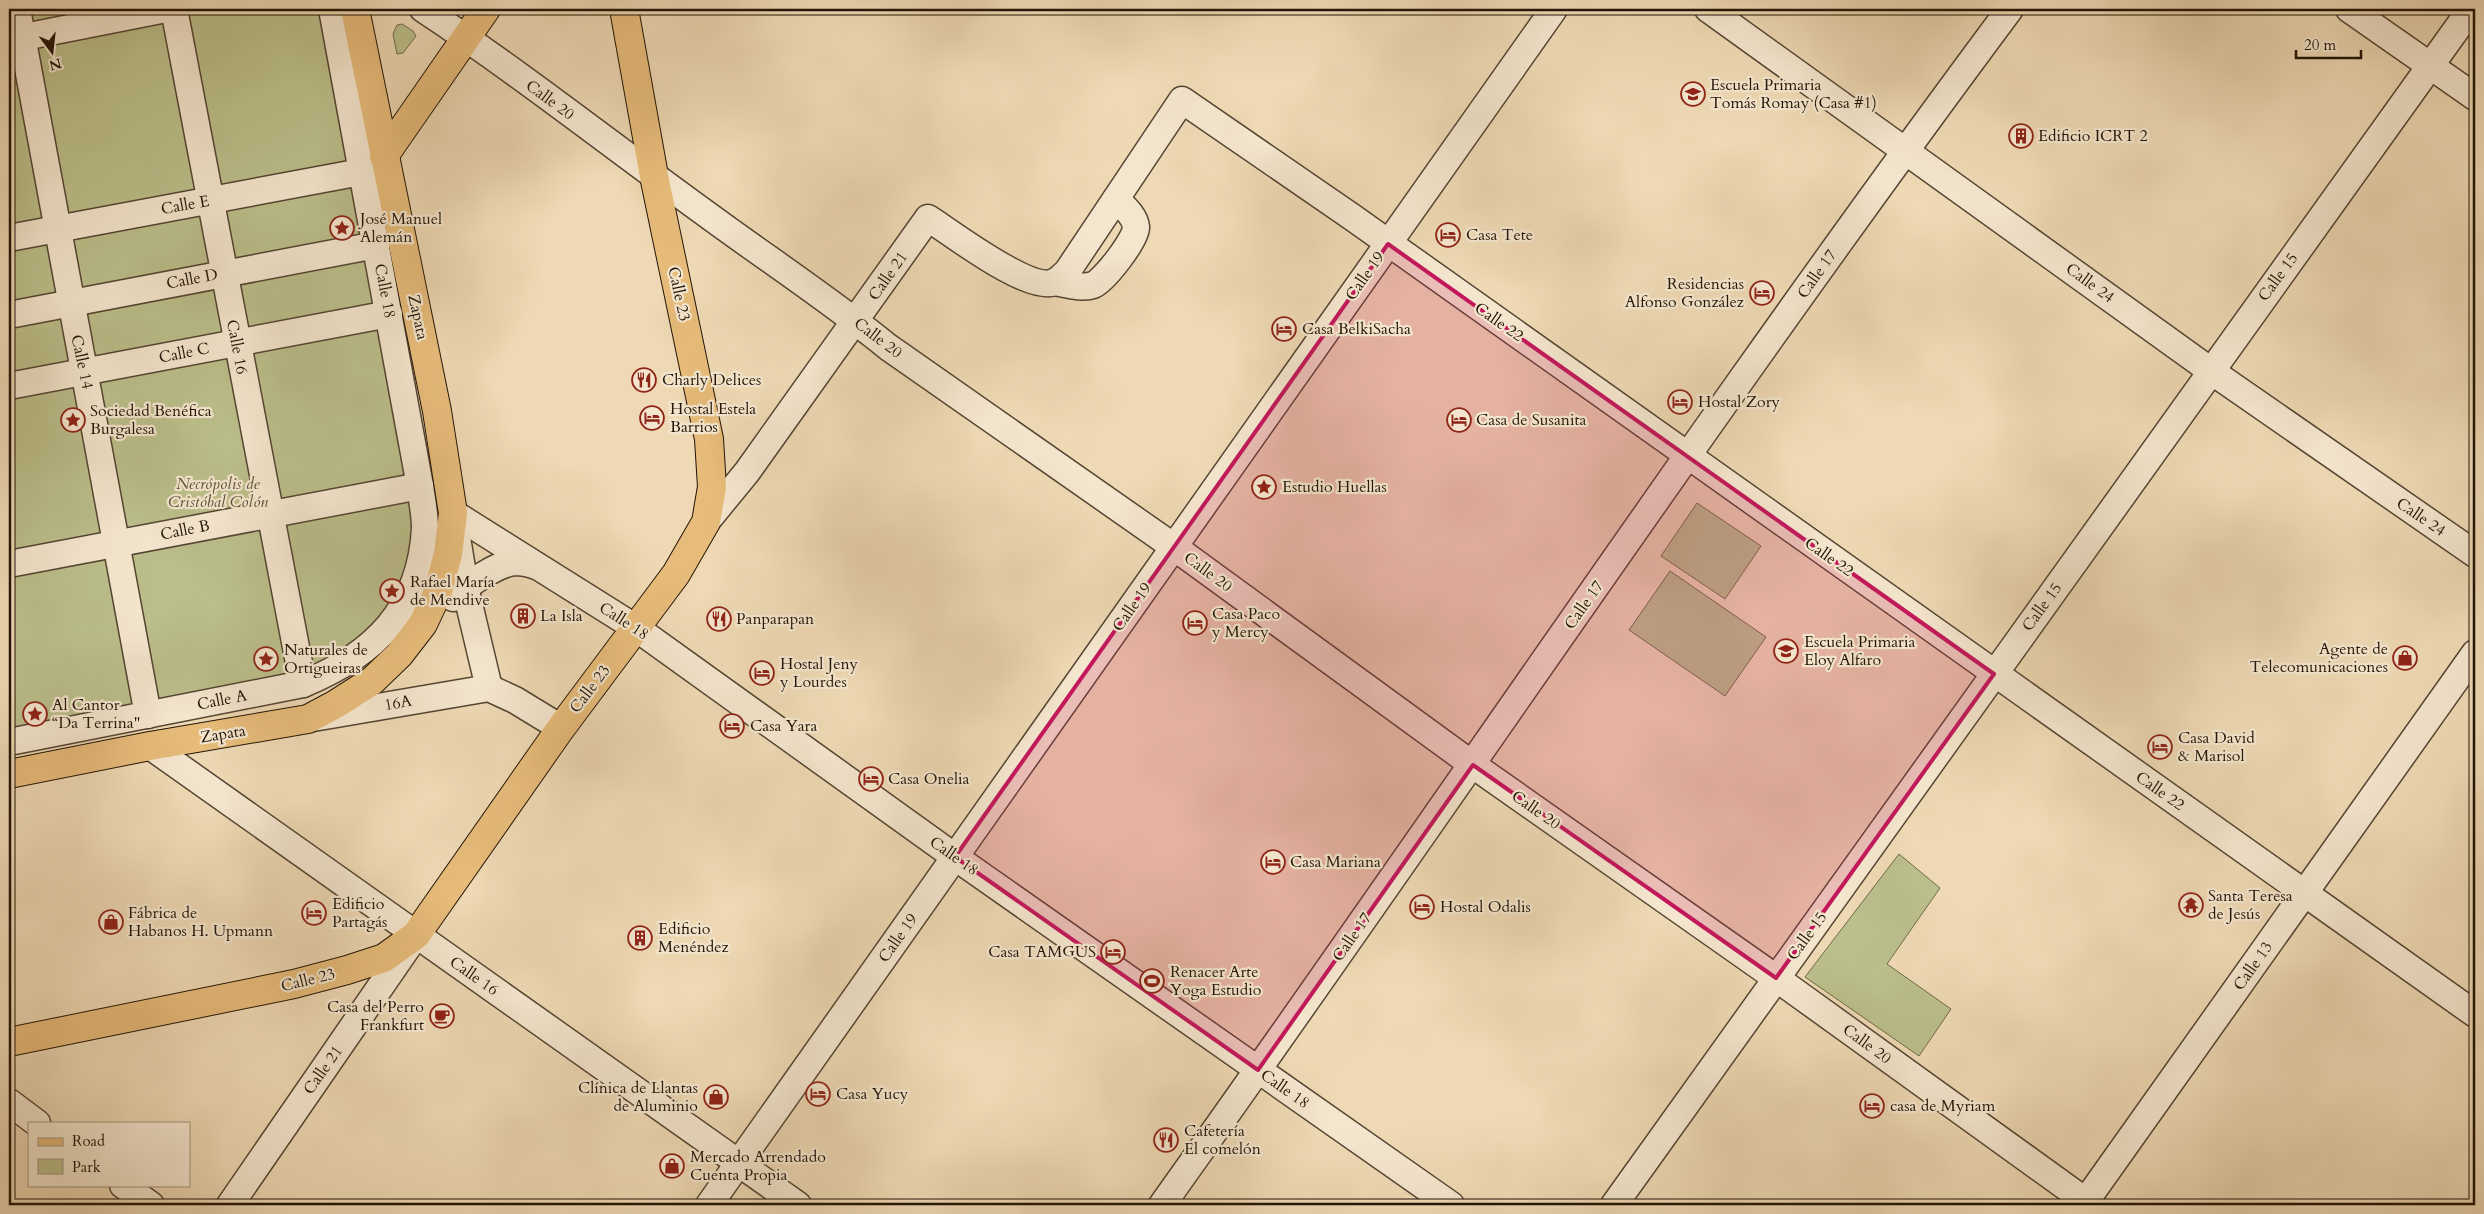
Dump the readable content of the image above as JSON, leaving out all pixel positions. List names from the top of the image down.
{
  "streets": {
    "main road": ["Calle 23", "Zapata"],
    "street": [
      "Calle 20",
      "Calle E",
      "Calle 17",
      "Calle 21",
      "Calle 19",
      "Calle 15",
      "Calle D",
      "Calle 24",
      "Calle 18",
      "Calle 22",
      "Calle 16",
      "Calle C",
      "Calle 14",
      "Calle B",
      "Calle A",
      "16A",
      "Calle 13"
    ]
  },
  "crossings": [
    ["Calle 20", "Calle 17"],
    ["Calle 20", "Calle 21"],
    ["Calle 20", "Calle 19"],
    ["Calle 20", "Calle 15"],
    ["Calle 20", "Calle 23"],
    ["Calle 20", "Calle 13"],
    ["Calle E", "Calle 18"],
    ["Calle E", "Calle 16"],
    ["Calle E", "Calle 14"],
    ["Calle 17", "Calle 24"],
    ["Calle 17", "Calle 18"],
    ["Calle 17", "Calle 22"],
    ["Calle 21", "Calle 23"],
    ["Calle 21", "Calle 22"],
    ["Calle 21", "Calle 16"],
    ["Calle 19", "Calle 18"],
    ["Calle 19", "Calle 22"],
    ["Calle 19", "Calle 16"],
    ["Calle 15", "Calle 24"],
    ["Calle 15", "Calle 22"],
    ["Calle D", "Calle 18"],
    ["Calle D", "Calle 16"],
    ["Calle D", "Calle 14"],
    ["Calle 18", "Calle 23"],
    ["Calle 18", "Zapata"],
    ["Calle 18", "Calle C"],
    ["Calle 18", "Calle B"],
    ["Calle 18", "Calle A"],
    ["Calle 23", "Calle 16"],
    ["Zapata", "Calle 16"],
    ["Zapata", "16A"],
    ["Calle 22", "Calle 13"],
    ["Calle 16", "Calle C"],
    ["Calle 16", "Calle B"],
    ["Calle 16", "Calle A"],
    ["Calle C", "Calle 14"],
    ["Calle 14", "Calle B"],
    ["Calle 14", "Calle A"]
  ],
  "parks": ["Necrópolis de Cristóbal Colón"],
  "places": {
    "school or university": ["Escuela Primaria Tomás Romay (Casa #1)", "Escuela Primaria Eloy Alfaro"],
    "building": ["Edificio ICRT 2", "La Isla", "Edificio Menéndez"],
    "place": [
      "José Manuel Alemán",
      "Sociedad Benéfica Burgalesa",
      "Estudio Huellas",
      "Rafael María de Mendive",
      "Naturales de Ortigueiras",
      "Al Cantor “Da Terrina\""
    ],
    "hotel": [
      "Casa Tete",
      "Residencias Alfonso González",
      "Casa BelkiSacha",
      "Hostal Zory",
      "Hostal Estela Barrios",
      "Casa de Susanita",
      "Casa Paco y Mercy",
      "Hostal Jeny y Lourdes",
      "Casa Yara",
      "Casa David & Marisol",
      "Casa Onelia",
      "Casa Mariana",
      "Hostal Odalis",
      "Edificio Partagás",
      "Casa TAMGUS",
      "Casa Yucy",
      "casa de Myriam"
    ],
    "restaurant": ["Charly Delices", "Panparapan", "Cafetería El comelón"],
    "shop": [
      "Agente de Telecomunicaciones",
      "Fábrica de Habanos H. Upmann",
      "Clínica de Llantas de Aluminio",
      "Mercado Arrendado Cuenta Propia"
    ],
    "temple": ["Santa Teresa de Jesús"],
    "sports": ["Renacer Arte Yoga Estudio"],
    "cafe": ["Casa del Perro Frankfurt"]
  },
  "legend": ["Road", "Park"],
  "scale_bar": "20 m",
  "north": "bottom"
}
